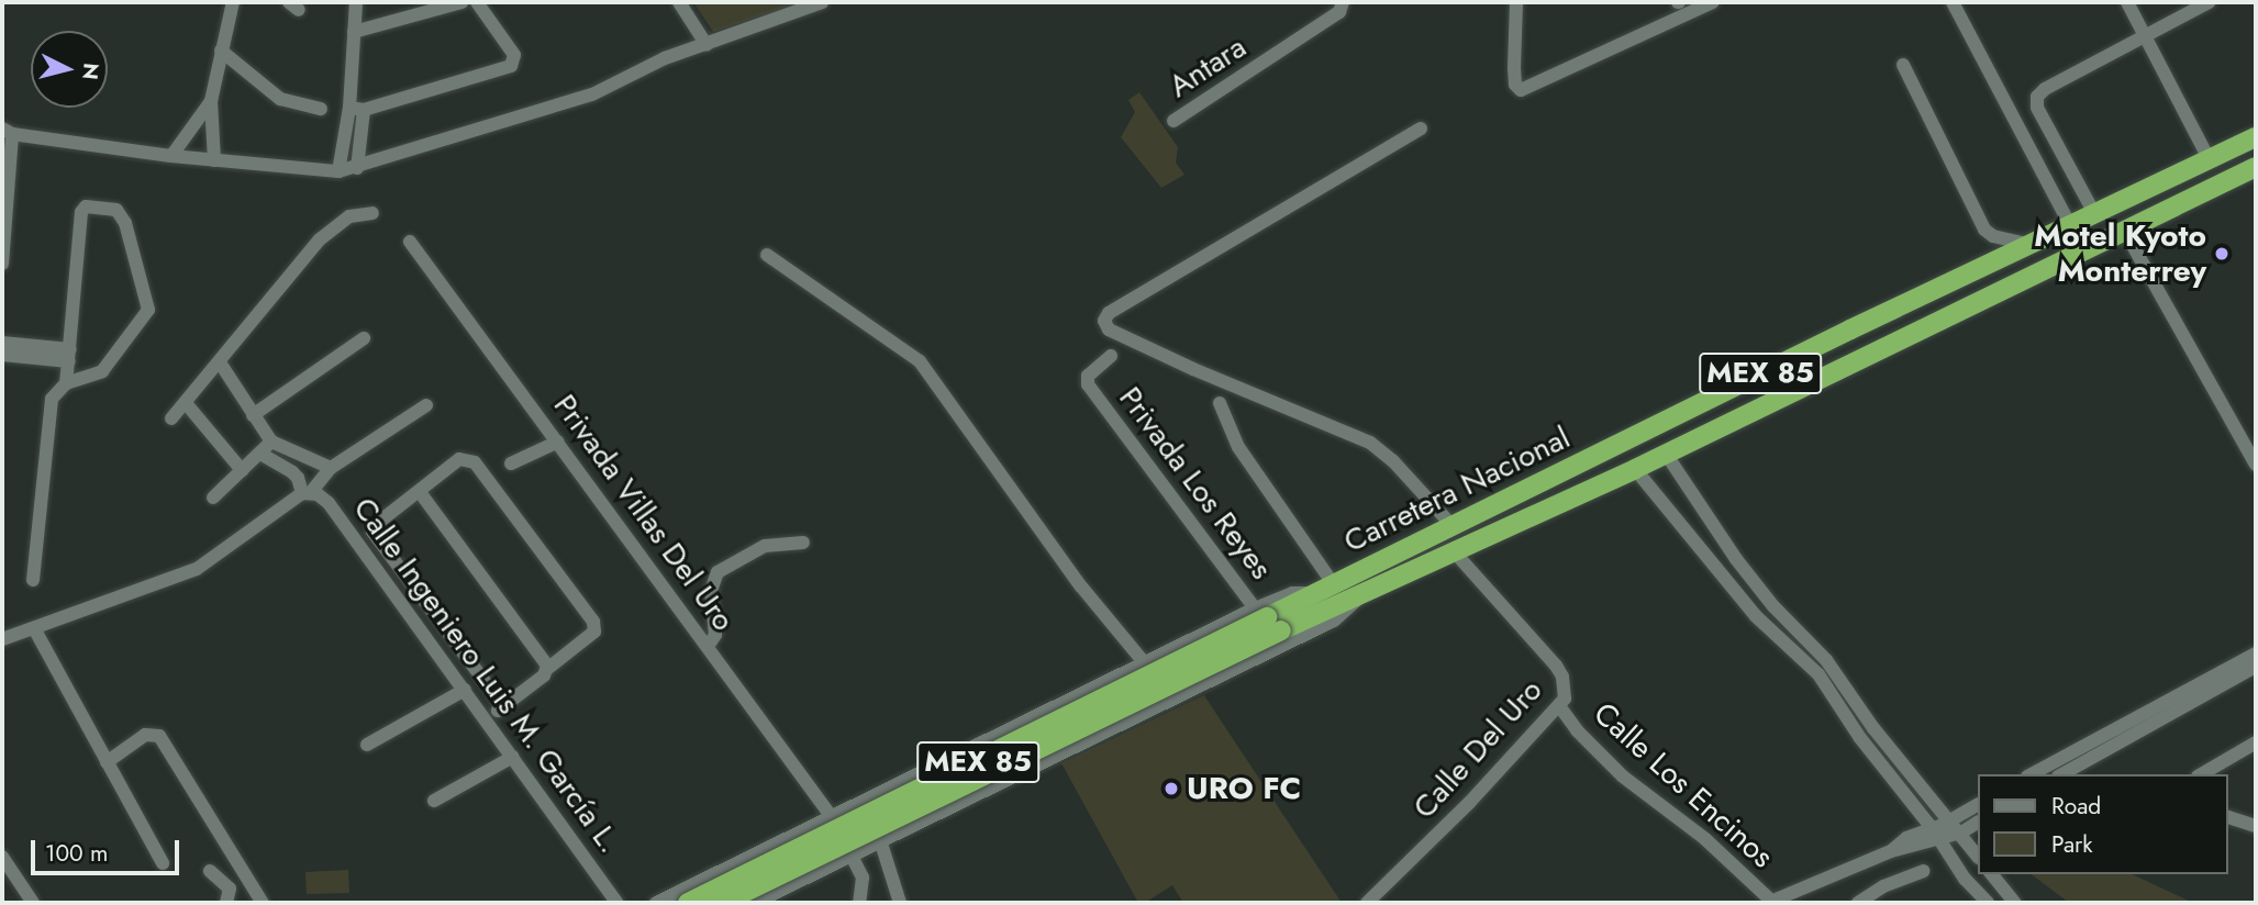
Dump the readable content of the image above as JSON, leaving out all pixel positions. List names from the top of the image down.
{
  "streets": {
    "highway": ["MEX 85", "Carretera Nacional"],
    "street": [
      "Antara",
      "Privada Los Reyes",
      "Privada Villas Del Uro",
      "Calle Ingeniero Luis M. García L.",
      "Calle Del Uro",
      "Calle Los Encinos"
    ]
  },
  "crossings": [
    ["MEX 85", "Privada Los Reyes"],
    ["MEX 85", "Carretera Nacional"],
    ["MEX 85", "Privada Villas Del Uro"],
    ["Privada Los Reyes", "Carretera Nacional"],
    ["Carretera Nacional", "Calle Del Uro"],
    ["Calle Del Uro", "Calle Los Encinos"]
  ],
  "places": ["Motel Kyoto Monterrey", "URO FC"],
  "legend": ["Road", "Park"],
  "scale_bar": "100 m",
  "north": "right"
}
